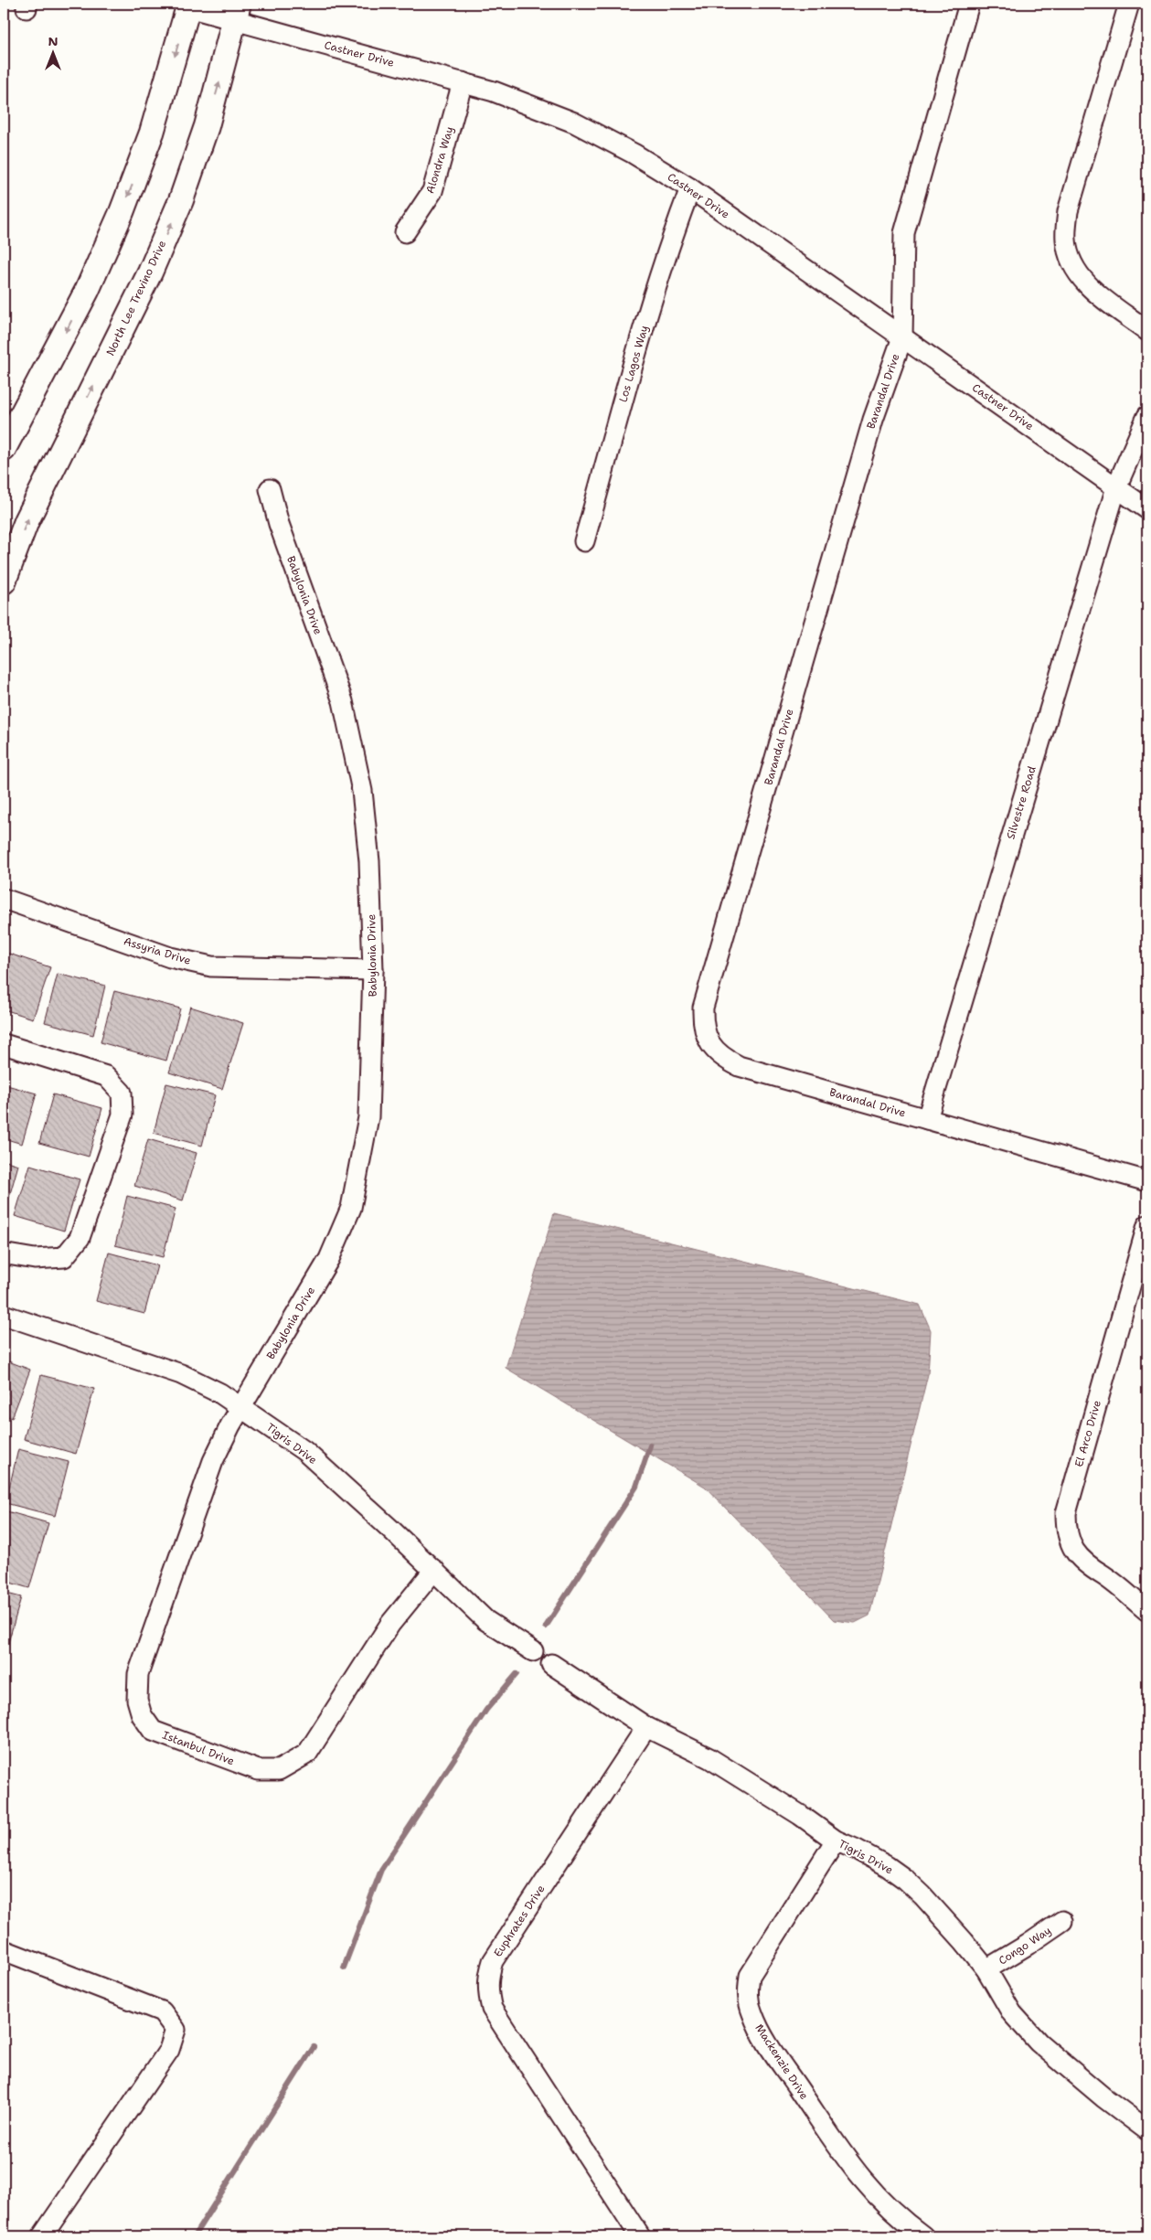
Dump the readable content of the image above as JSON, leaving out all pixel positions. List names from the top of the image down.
{
  "streets": {
    "main road": ["North Lee Trevino Drive"],
    "street": [
      "Castner Drive",
      "Alondra Way",
      "Los Lagos Way",
      "Barandal Drive",
      "Babylonia Drive",
      "Silvestre Road",
      "Assyria Drive",
      "El Arco Drive",
      "Tigris Drive",
      "Istanbul Drive",
      "Euphrates Drive",
      "Congo Way",
      "Mackenzie Drive"
    ]
  },
  "crossings": [
    ["Castner Drive", "Alondra Way"],
    ["Castner Drive", "North Lee Trevino Drive"],
    ["Castner Drive", "Los Lagos Way"],
    ["Castner Drive", "Barandal Drive"],
    ["Castner Drive", "Silvestre Road"],
    ["Barandal Drive", "Silvestre Road"],
    ["Babylonia Drive", "Assyria Drive"],
    ["Babylonia Drive", "Tigris Drive"],
    ["Babylonia Drive", "Istanbul Drive"],
    ["Tigris Drive", "Istanbul Drive"],
    ["Tigris Drive", "Euphrates Drive"],
    ["Tigris Drive", "Congo Way"],
    ["Tigris Drive", "Mackenzie Drive"]
  ],
  "north": "top"
}
